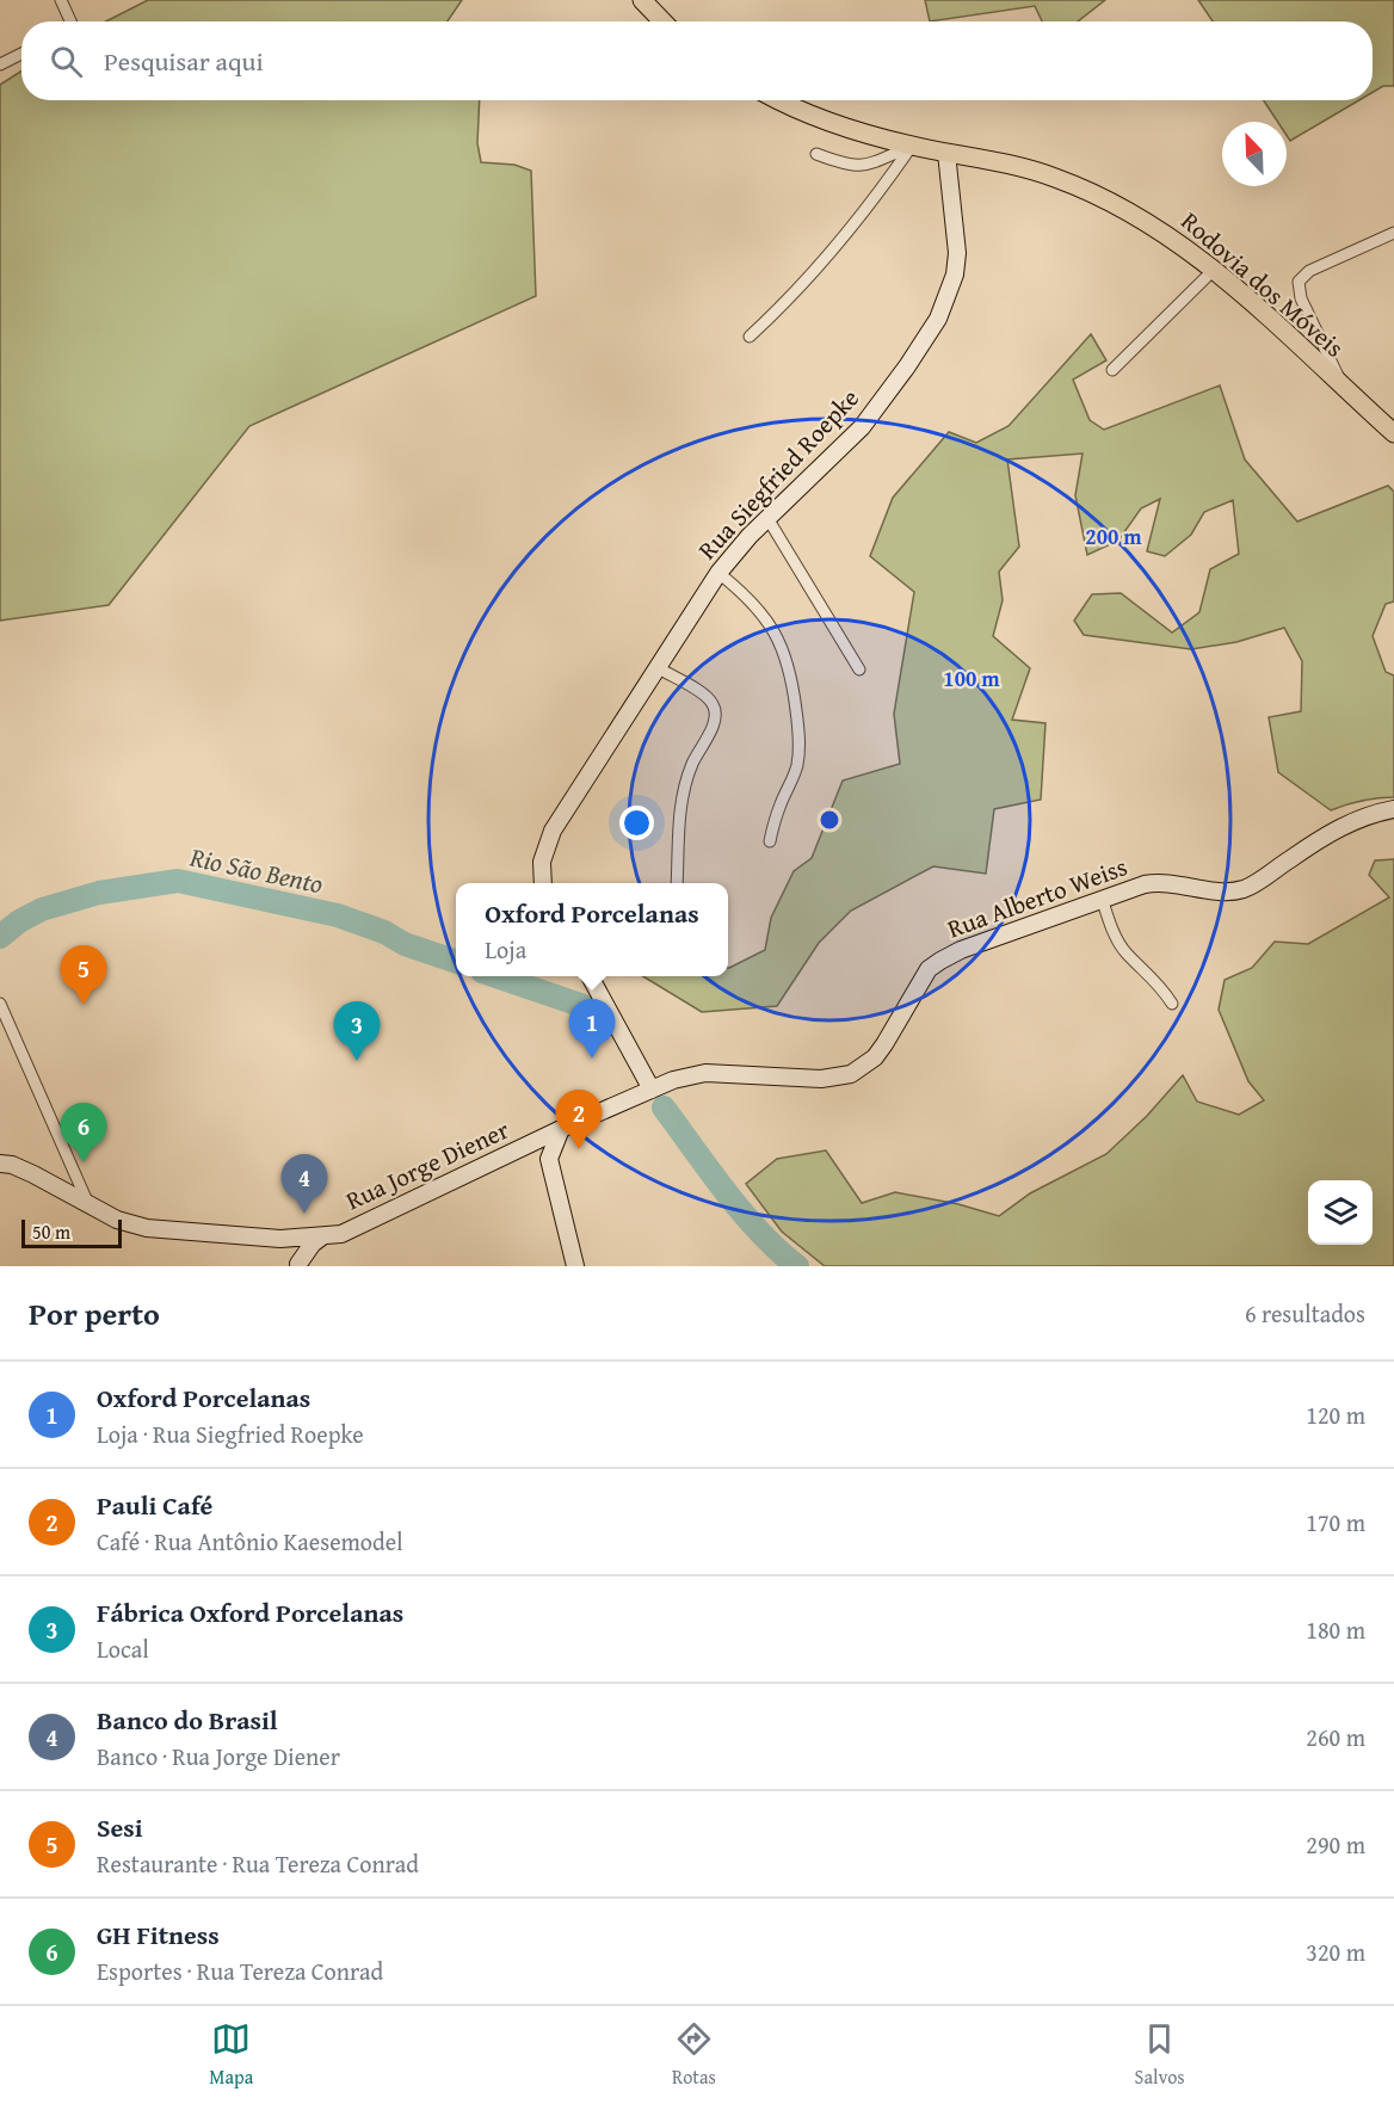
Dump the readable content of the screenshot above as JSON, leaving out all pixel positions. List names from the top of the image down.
{
  "streets": {
    "main road": ["Rodovia dos Móveis"],
    "street": ["Rua Siegfried Roepke", "Rua Alberto Weiss", "Rua Jorge Diener"]
  },
  "crossings": [
    ["Rodovia dos Móveis", "Rua Siegfried Roepke"],
    ["Rua Alberto Weiss", "Rua Jorge Diener"]
  ],
  "water": ["Rio São Bento"],
  "scale_bar": "50 m",
  "north": "top left",
  "page": {
    "search": "Pesquisar aqui",
    "popup": ["Oxford Porcelanas", "Loja"],
    "pins": [
      "5",
      "1",
      "3",
      "2",
      "6",
      "4"
    ],
    "scale": "50 m",
    "heading": ["Por perto", "6 resultados"],
    "list": [
      {
        "mark": "1",
        "name": "Oxford Porcelanas",
        "note": "Loja · Rua Siegfried Roepke",
        "value": "120 m"
      },
      {
        "mark": "2",
        "name": "Pauli Café",
        "note": "Café · Rua Antônio Kaesemodel",
        "value": "170 m"
      },
      {
        "mark": "3",
        "name": "Fábrica Oxford Porcelanas",
        "note": "Local",
        "value": "180 m"
      },
      {
        "mark": "4",
        "name": "Banco do Brasil",
        "note": "Banco · Rua Jorge Diener",
        "value": "260 m"
      },
      {
        "mark": "5",
        "name": "Sesi",
        "note": "Restaurante · Rua Tereza Conrad",
        "value": "290 m"
      },
      {
        "mark": "6",
        "name": "GH Fitness",
        "note": "Esportes · Rua Tereza Conrad",
        "value": "320 m"
      }
    ],
    "nav": ["Mapa", "Rotas", "Salvos"]
  },
  "rings": ["200 m", "100 m"]
}
